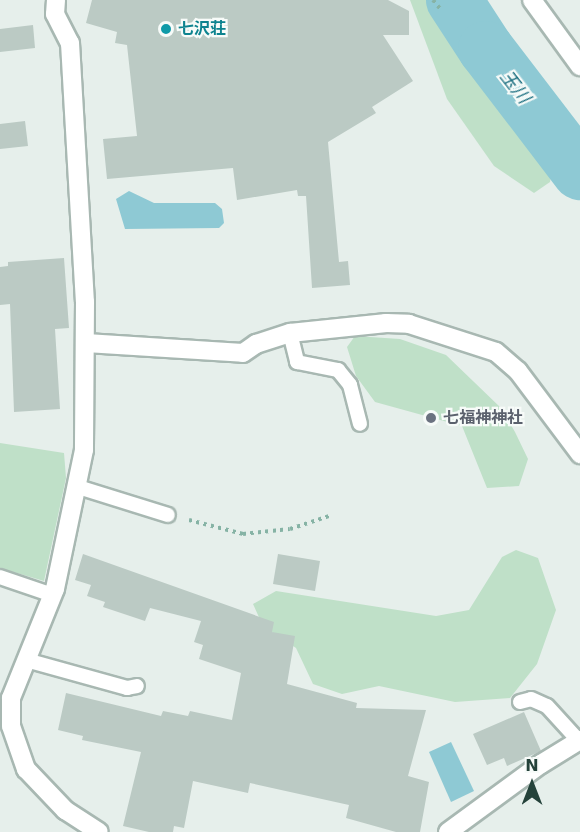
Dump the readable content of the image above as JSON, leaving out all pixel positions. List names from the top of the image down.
{
  "water": ["玉川"],
  "places": ["七沢荘", "七福神神社"],
  "north": "top"
}
